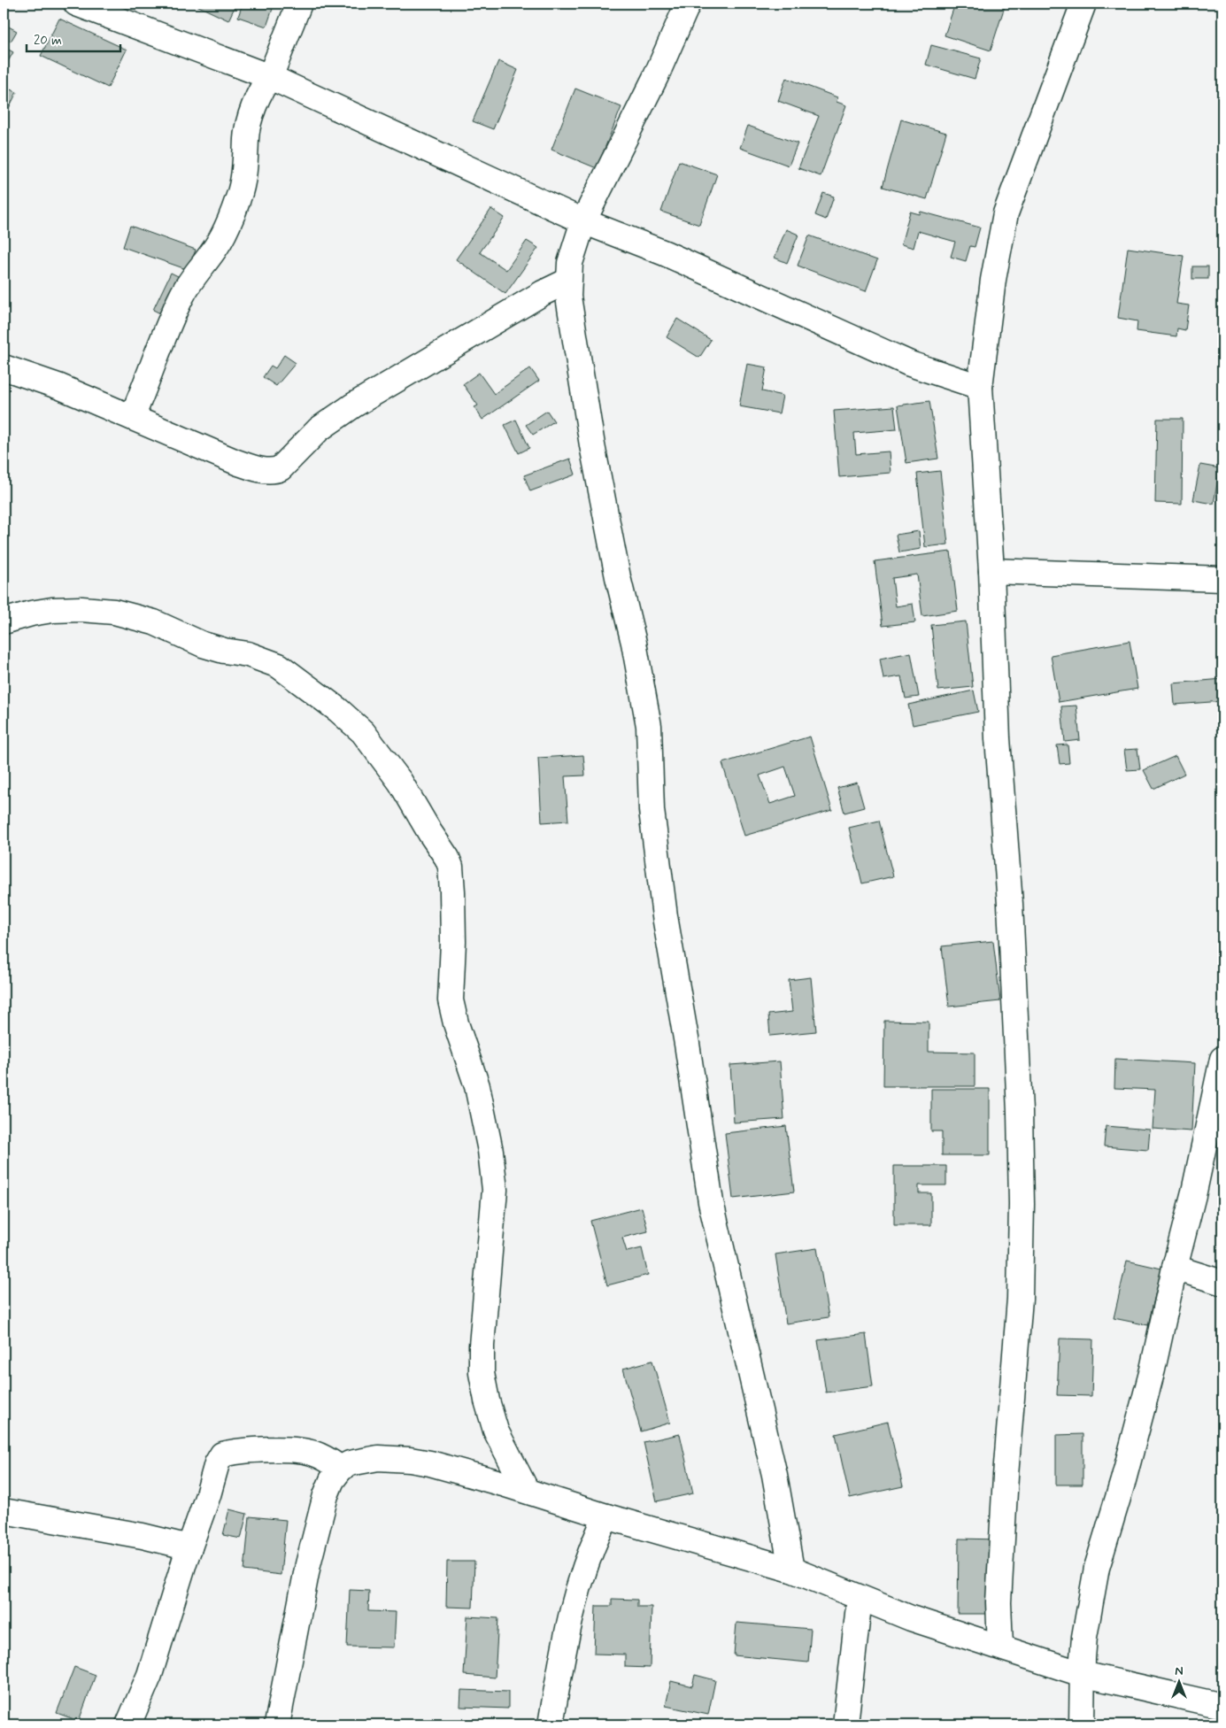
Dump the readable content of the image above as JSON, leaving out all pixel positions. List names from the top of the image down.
{
  "scale_bar": "20 m",
  "north": "top"
}
